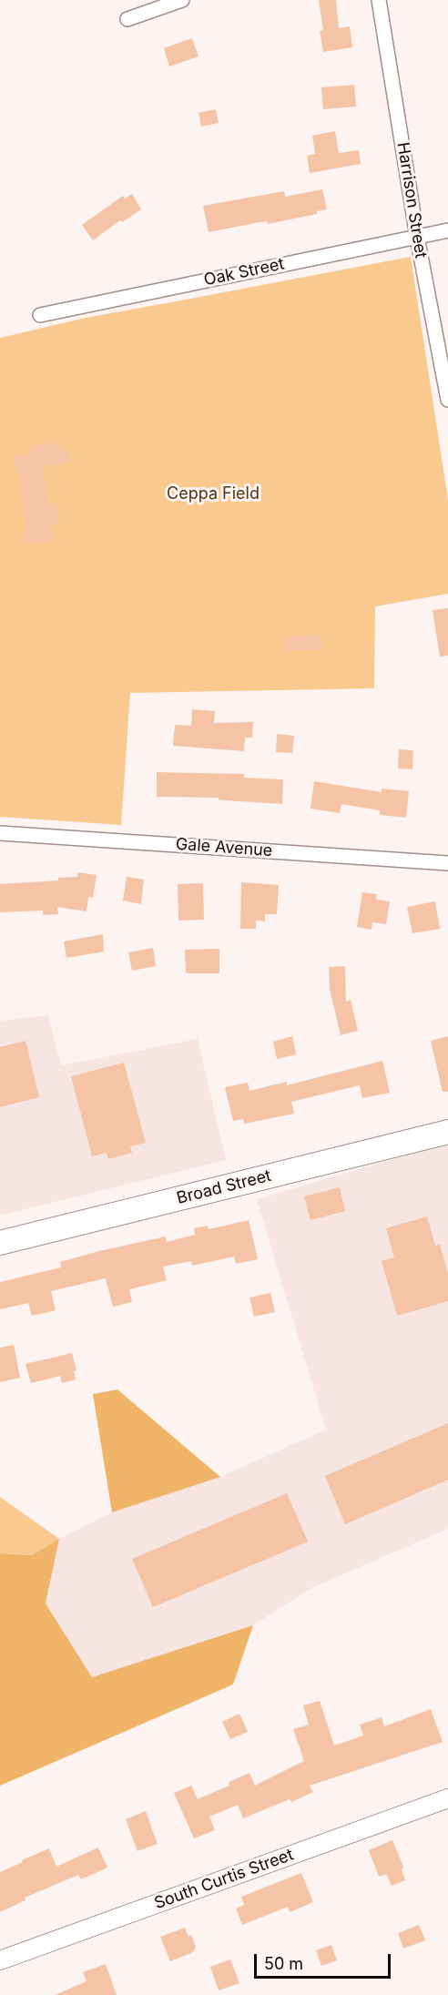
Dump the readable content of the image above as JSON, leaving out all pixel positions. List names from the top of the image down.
{
  "streets": {
    "main road": ["Broad Street"],
    "street": [
      "Harrison Street",
      "Oak Street",
      "Gale Avenue",
      "South Curtis Street"
    ]
  },
  "crossings": [
    ["Harrison Street", "Oak Street"]
  ],
  "parks": ["Ceppa Field"],
  "scale_bar": "50 m"
}
